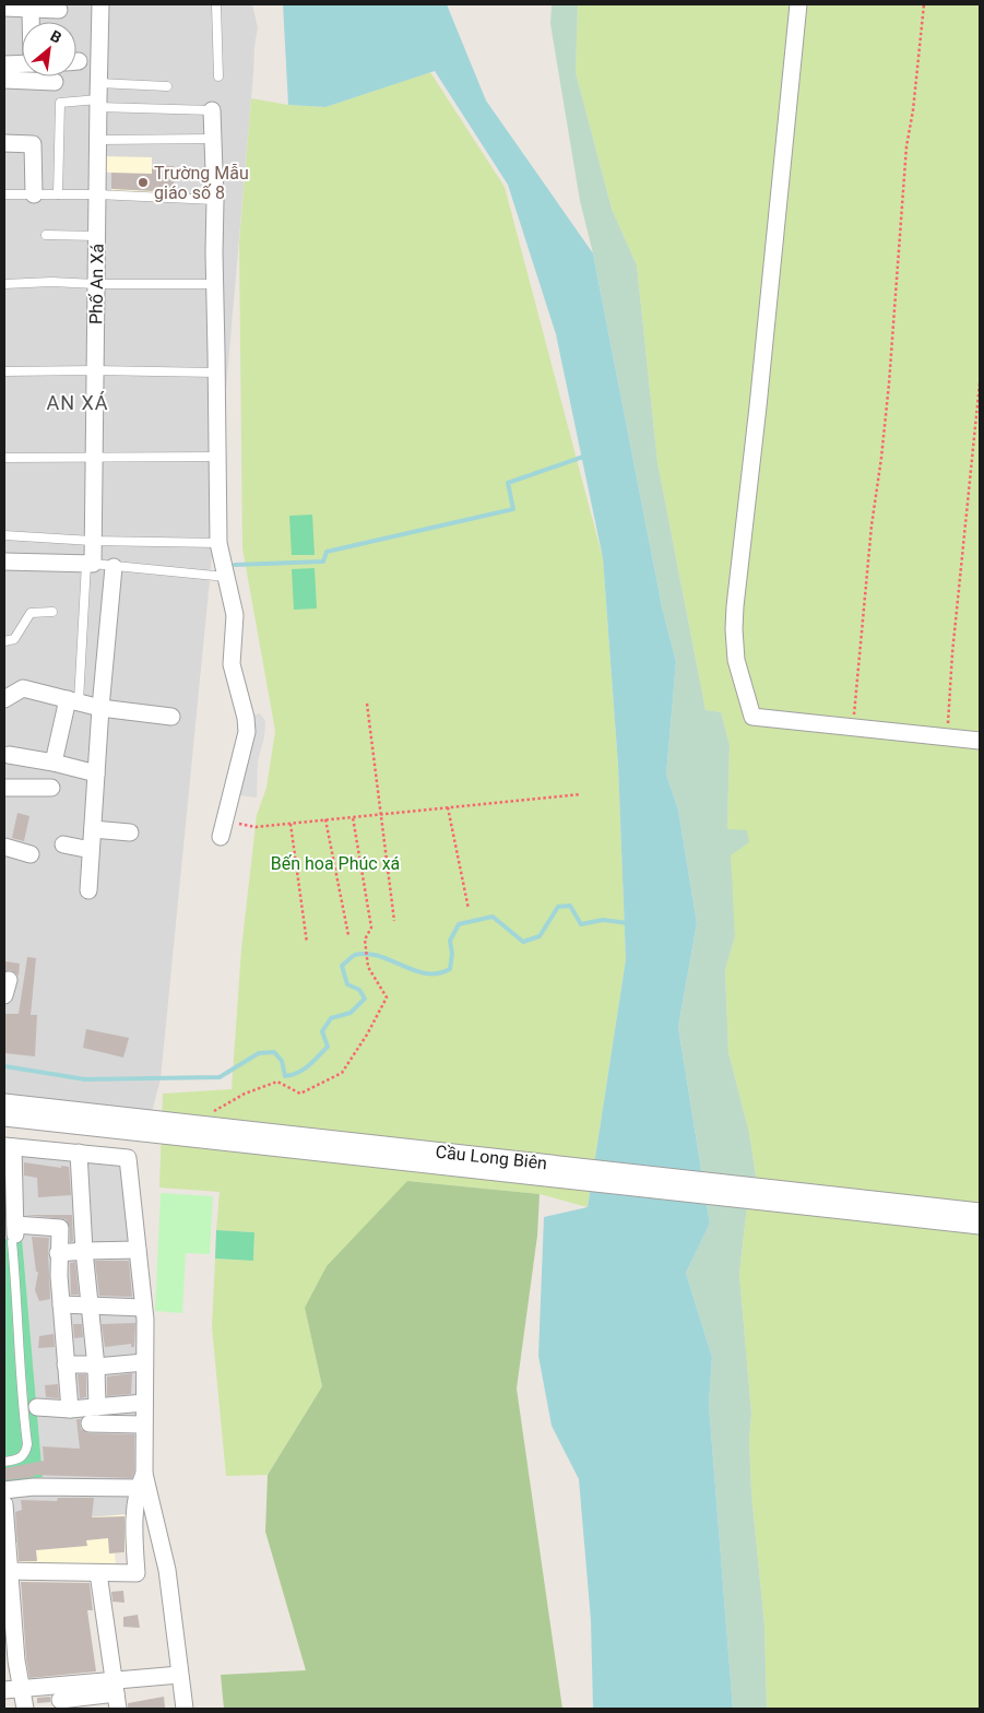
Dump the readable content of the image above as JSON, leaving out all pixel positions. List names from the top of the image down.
{
  "streets": {
    "street": ["Phố An Xá", "Cầu Long Biên"]
  },
  "districts": ["AN XÁ"],
  "parks": ["Bến hoa Phúc xá"],
  "places": ["Trường Mẫu giáo số 8"],
  "north": "top right"
}
